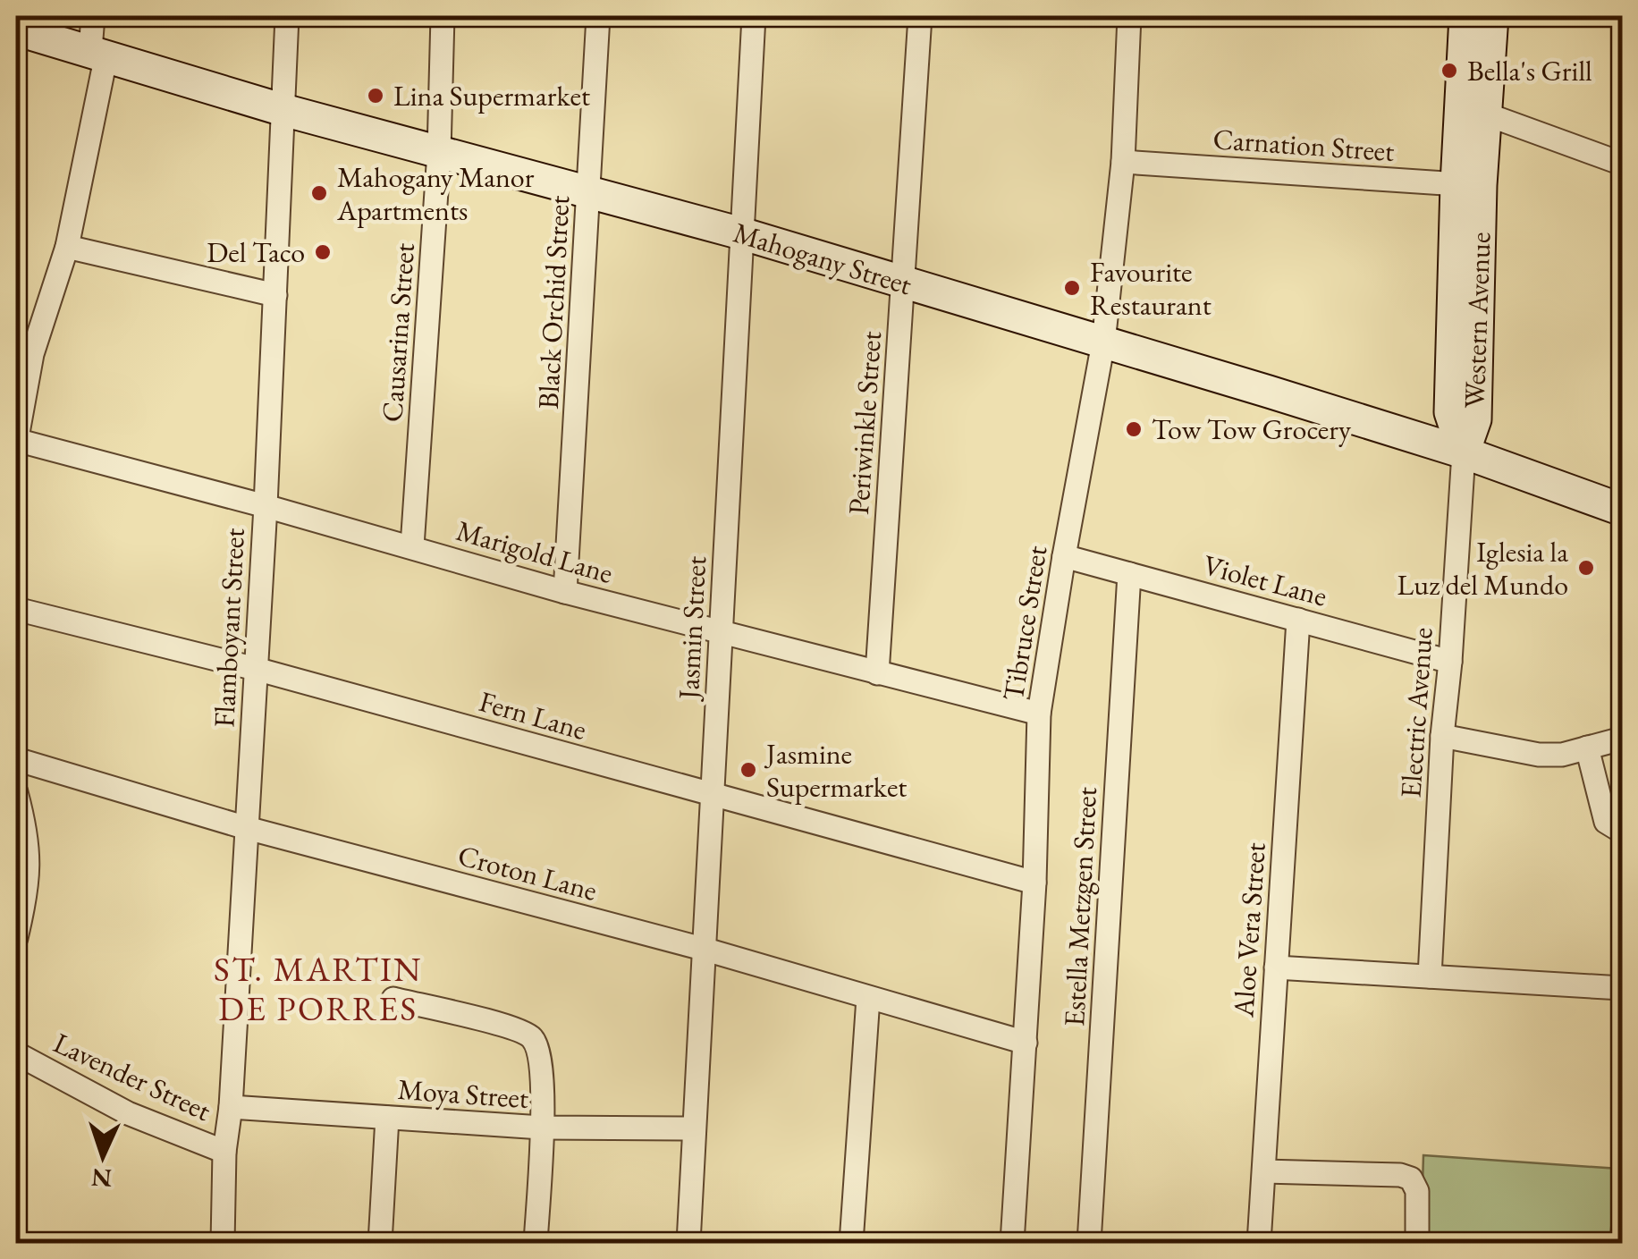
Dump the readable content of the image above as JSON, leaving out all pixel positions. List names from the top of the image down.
{
  "streets": {
    "street": [
      "Carnation Street",
      "Mahogany Street",
      "Black Orchid Street",
      "Western Avenue",
      "Causarina Street",
      "Periwinkle Street",
      "Marigold Lane",
      "Violet Lane",
      "Tibruce Street",
      "Flamboyant Street",
      "Jasmin Street",
      "Electric Avenue",
      "Fern Lane",
      "Croton Lane",
      "Estella Metzgen Street",
      "Aloe Vera Street",
      "Lavender Street",
      "Moya Street"
    ]
  },
  "crossings": [
    ["Carnation Street", "Western Avenue"],
    ["Carnation Street", "Tibruce Street"],
    ["Mahogany Street", "Black Orchid Street"],
    ["Mahogany Street", "Western Avenue"],
    ["Mahogany Street", "Causarina Street"],
    ["Mahogany Street", "Periwinkle Street"],
    ["Mahogany Street", "Tibruce Street"],
    ["Mahogany Street", "Flamboyant Street"],
    ["Mahogany Street", "Jasmin Street"],
    ["Mahogany Street", "Electric Avenue"],
    ["Black Orchid Street", "Marigold Lane"],
    ["Western Avenue", "Electric Avenue"],
    ["Causarina Street", "Marigold Lane"],
    ["Periwinkle Street", "Marigold Lane"],
    ["Marigold Lane", "Tibruce Street"],
    ["Marigold Lane", "Flamboyant Street"],
    ["Marigold Lane", "Jasmin Street"],
    ["Violet Lane", "Tibruce Street"],
    ["Violet Lane", "Electric Avenue"],
    ["Violet Lane", "Estella Metzgen Street"],
    ["Violet Lane", "Aloe Vera Street"],
    ["Tibruce Street", "Fern Lane"],
    ["Tibruce Street", "Croton Lane"],
    ["Flamboyant Street", "Fern Lane"],
    ["Flamboyant Street", "Croton Lane"],
    ["Flamboyant Street", "Lavender Street"],
    ["Flamboyant Street", "Moya Street"],
    ["Jasmin Street", "Fern Lane"],
    ["Jasmin Street", "Croton Lane"],
    ["Jasmin Street", "Moya Street"]
  ],
  "districts": ["ST. MARTIN DE PORRES"],
  "places": [
    "Bella's Grill",
    "Lina Supermarket",
    "Mahogany Manor Apartments",
    "Del Taco",
    "Favourite Restaurant",
    "Tow Tow Grocery",
    "Iglesia la Luz del Mundo",
    "Jasmine Supermarket"
  ],
  "north": "bottom"
}
